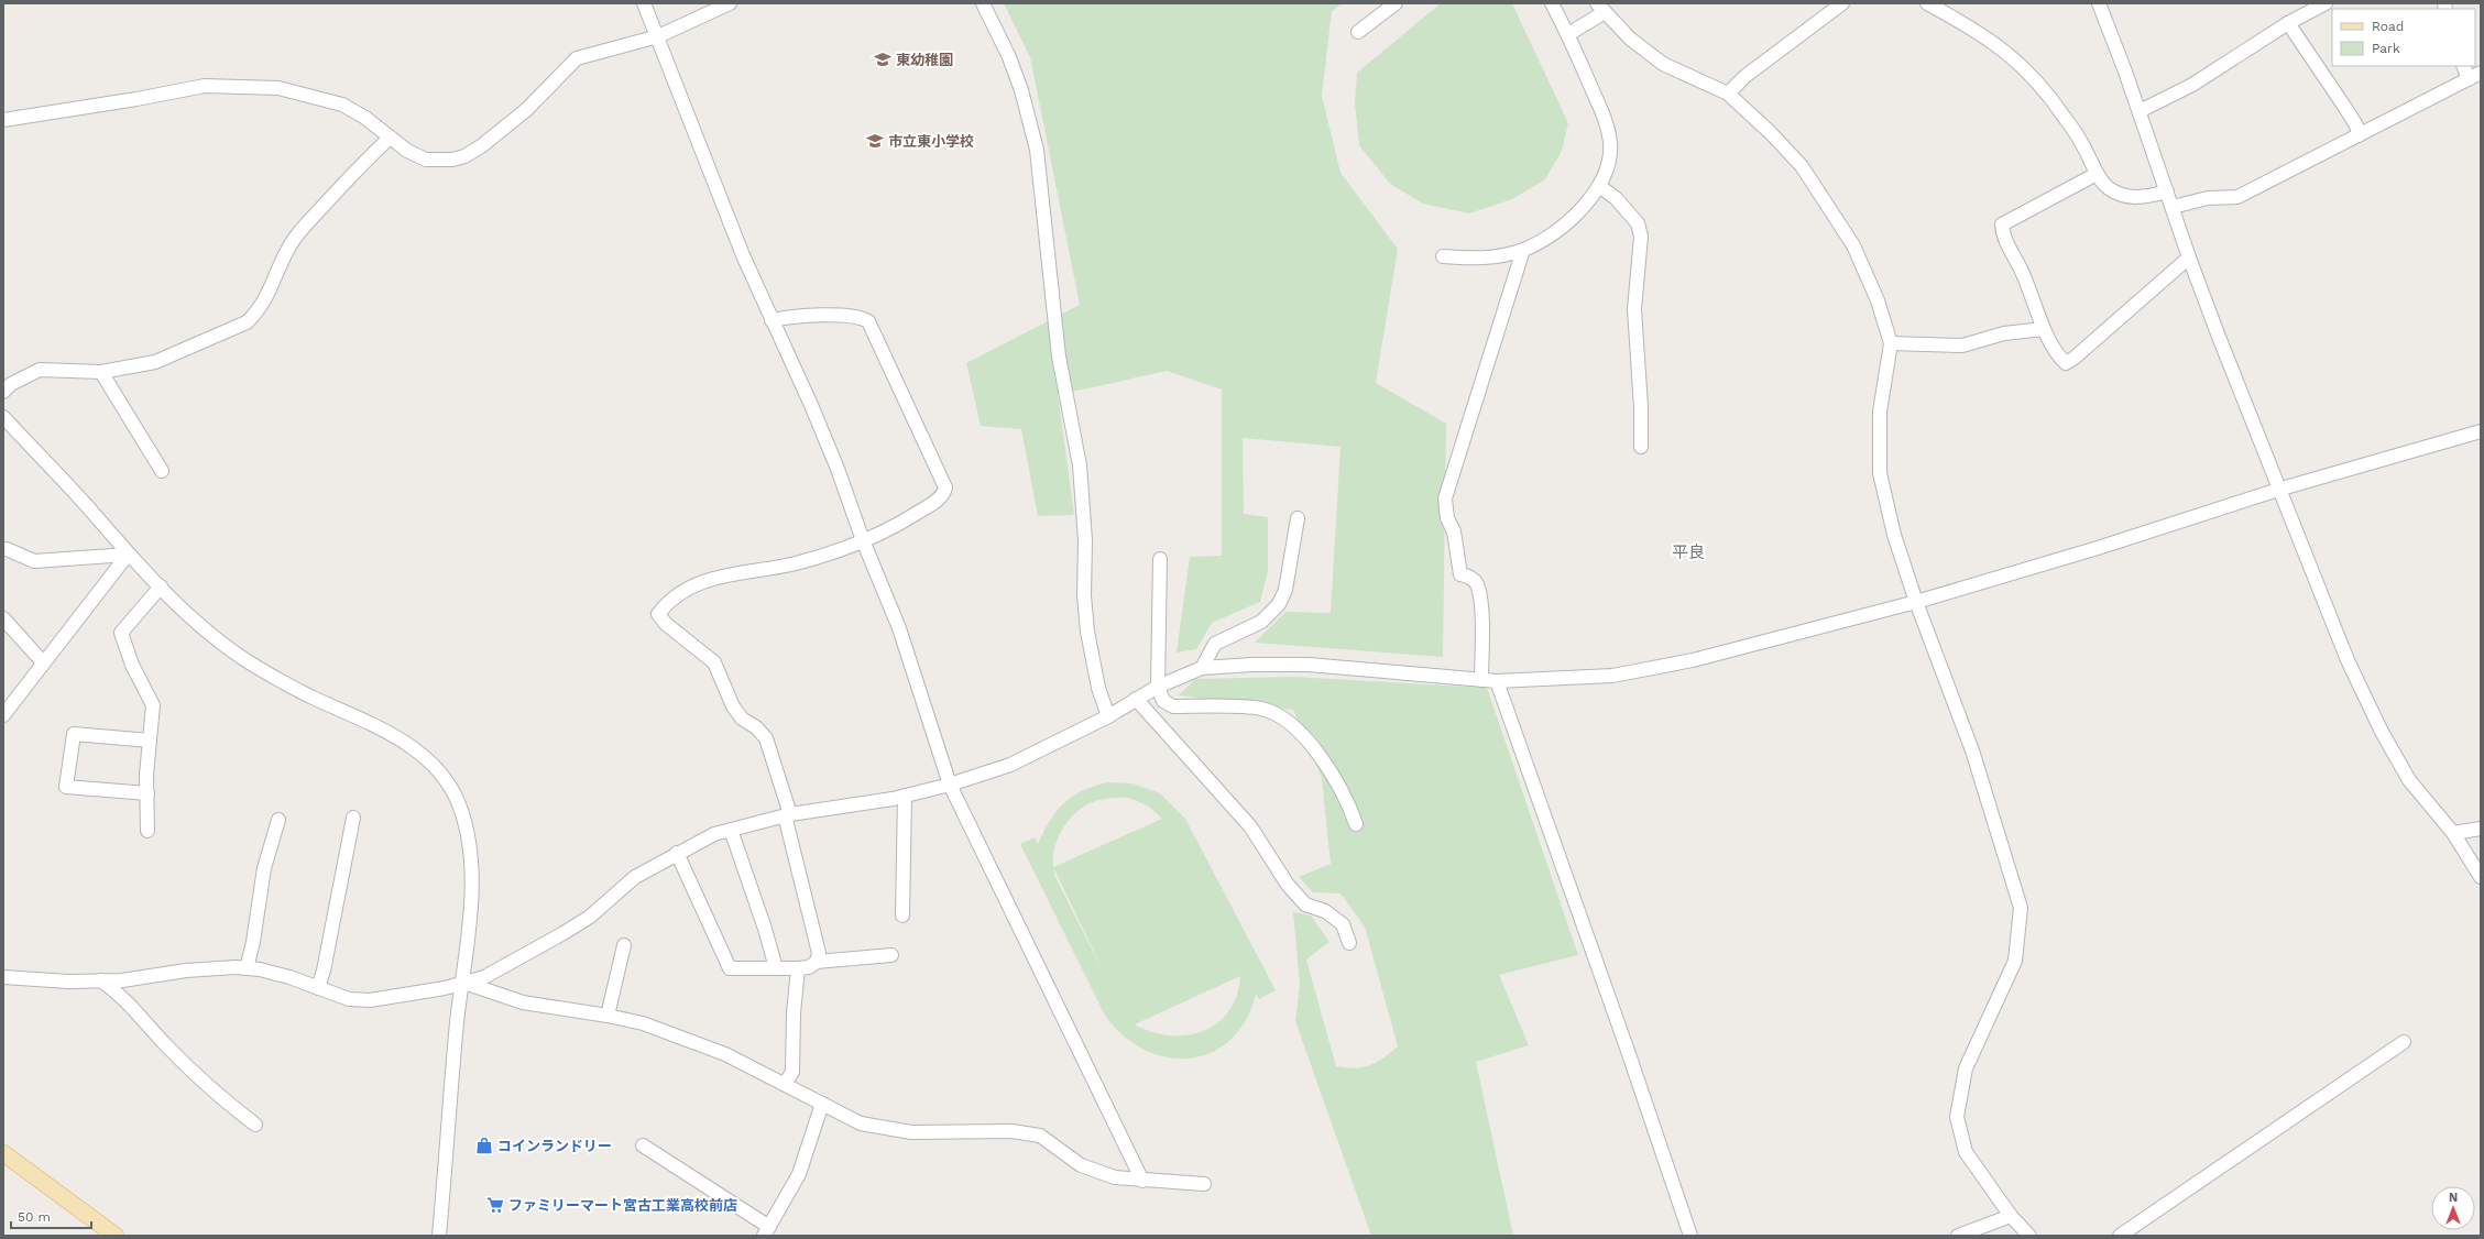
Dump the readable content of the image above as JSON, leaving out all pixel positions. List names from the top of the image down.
{
  "districts": ["平良"],
  "places": {
    "school or university": ["東幼稚園", "市立東小学校"],
    "shop": ["コインランドリー"],
    "supermarket": ["ファミリーマート宮古工業高校前店"]
  },
  "legend": ["Road", "Park"],
  "scale_bar": "50 m",
  "north": "top"
}
